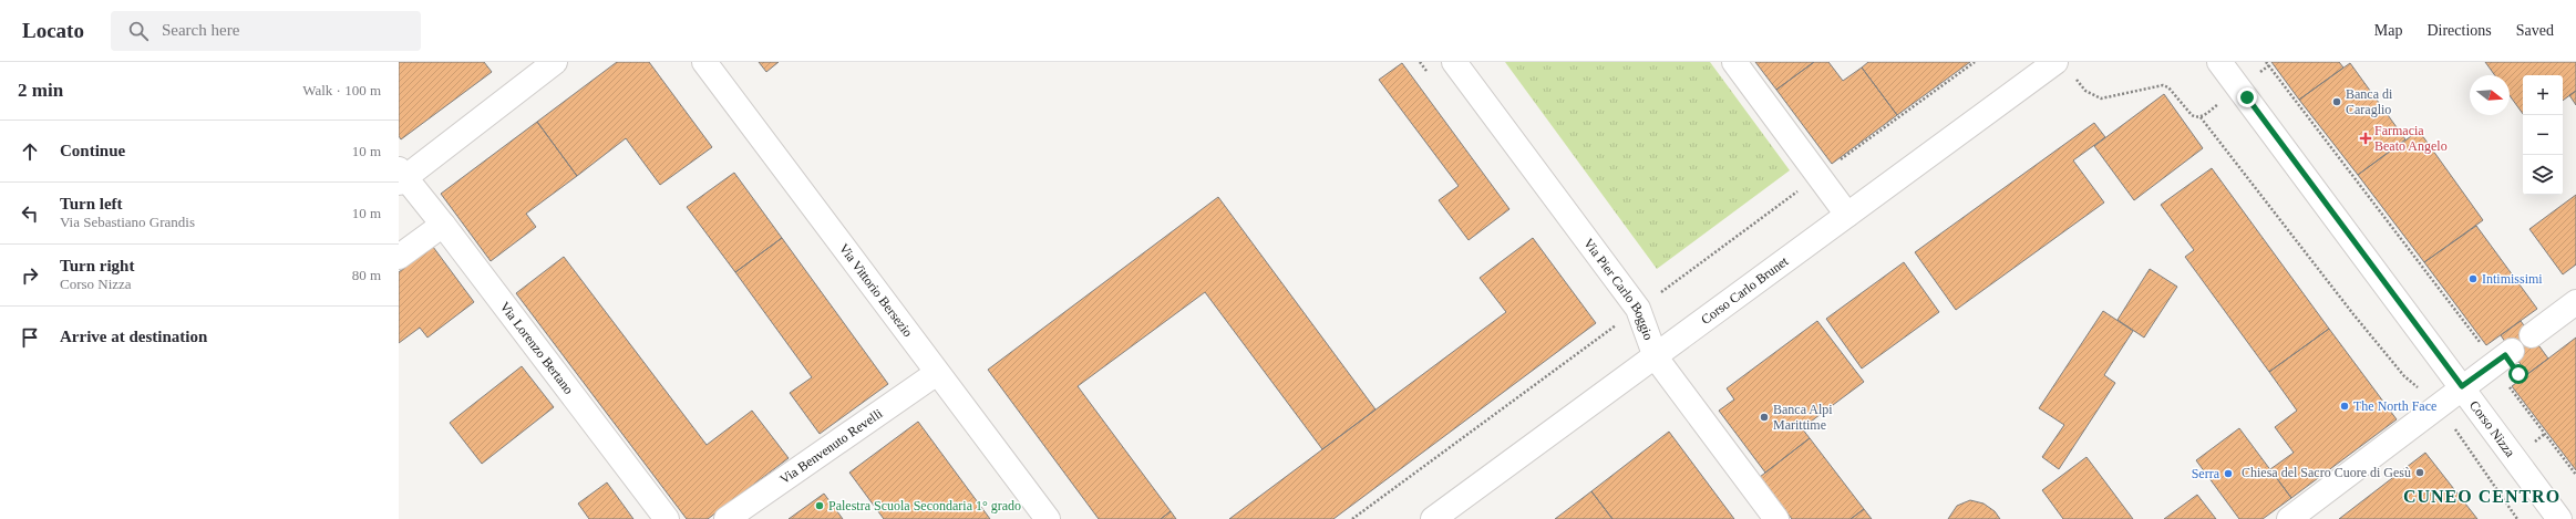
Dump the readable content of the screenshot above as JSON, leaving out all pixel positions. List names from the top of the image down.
{
  "streets": {
    "street": [
      "Via Pier Carlo Boggio",
      "Via Vittorio Bersezio",
      "Corso Carlo Brunet",
      "Via Lorenzo Bertano",
      "Corso Nizza",
      "Via Benvenuto Revelli"
    ]
  },
  "crossings": [
    ["Via Pier Carlo Boggio", "Corso Carlo Brunet"],
    ["Via Vittorio Bersezio", "Via Benvenuto Revelli"]
  ],
  "districts": ["CUNEO CENTRO"],
  "places": {
    "other": [
      "Banca di Caraglio",
      "Intimissimi",
      "The North Face",
      "Banca Alpi Marittime",
      "Chiesa del Sacro Cuore di Gesù",
      "Serra",
      "Palestra Scuola Secondaria 1° grado"
    ],
    "health": ["Farmacia Beato Angelo"]
  },
  "north": "right",
  "page": {
    "header": "Locato",
    "search": "Search here",
    "nav": ["Map", "Directions", "Saved"],
    "heading": ["2 min", "Walk · 100 m"],
    "map_buttons": ["+", "−"],
    "list": [
      ["Continue", "10 m"],
      ["Turn left", "Via Sebastiano Grandis", "10 m"],
      ["Turn right", "Corso Nizza", "80 m"],
      "Arrive at destination"
    ]
  }
}
